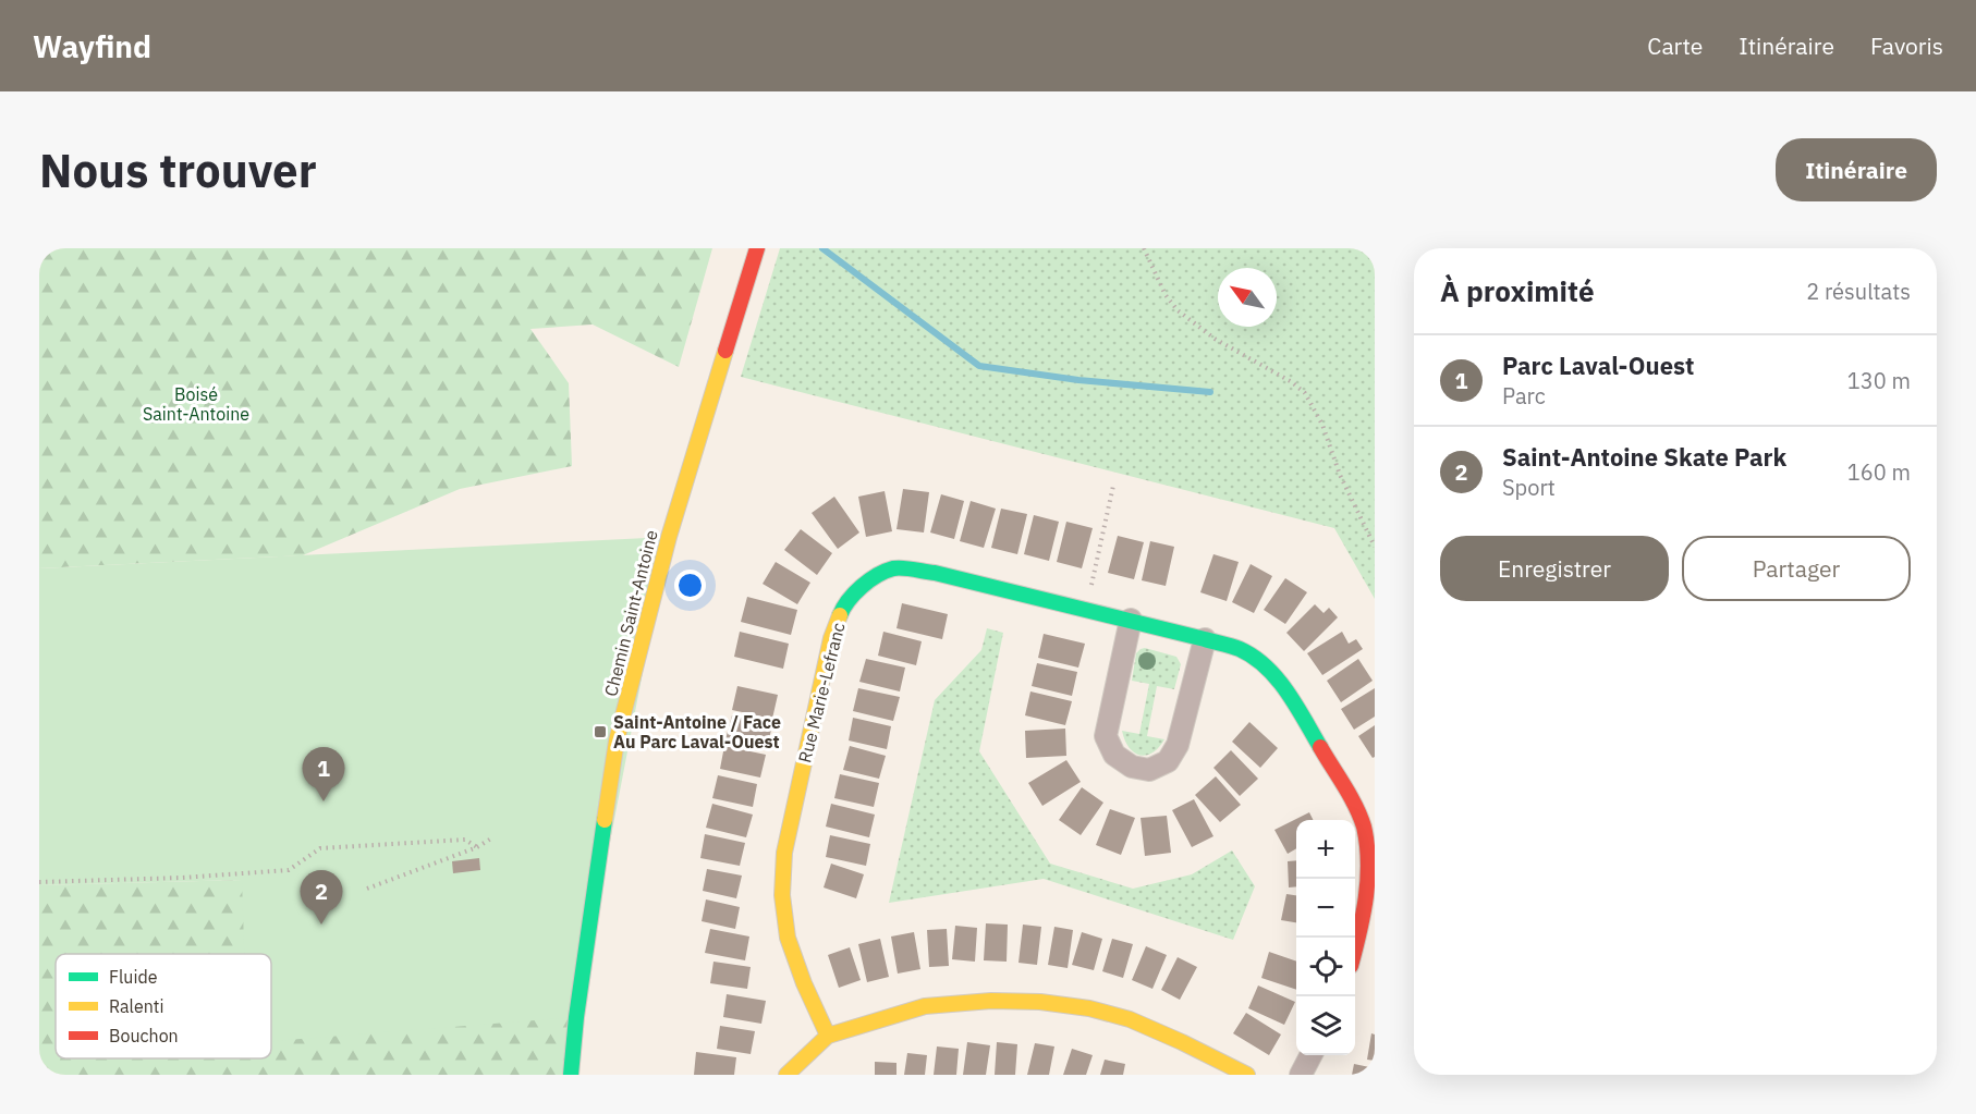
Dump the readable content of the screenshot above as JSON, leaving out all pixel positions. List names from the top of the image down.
{
  "streets": {
    "street": ["Chemin Saint-Antoine", "Rue Marie-Lefranc"]
  },
  "parks": ["Boisé Saint-Antoine"],
  "places": {
    "transit": ["Saint-Antoine / Face Au Parc Laval-Ouest"]
  },
  "legend": ["Fluide", "Ralenti", "Bouchon"],
  "north": "top left",
  "page": {
    "header": "Wayfind",
    "nav": ["Carte", "Itinéraire", "Favoris"],
    "buttons": [
      "Itinéraire",
      ["Enregistrer", "Partager"]
    ],
    "title": "Nous trouver",
    "heading": ["À proximité", "2 résultats"],
    "list": [
      {
        "mark": "1",
        "name": "Parc Laval-Ouest",
        "note": "Parc",
        "value": "130 m"
      },
      {
        "mark": "2",
        "name": "Saint-Antoine Skate Park",
        "note": "Sport",
        "value": "160 m"
      }
    ],
    "pins": ["1", "2"],
    "map_buttons": ["+", "−"]
  }
}
